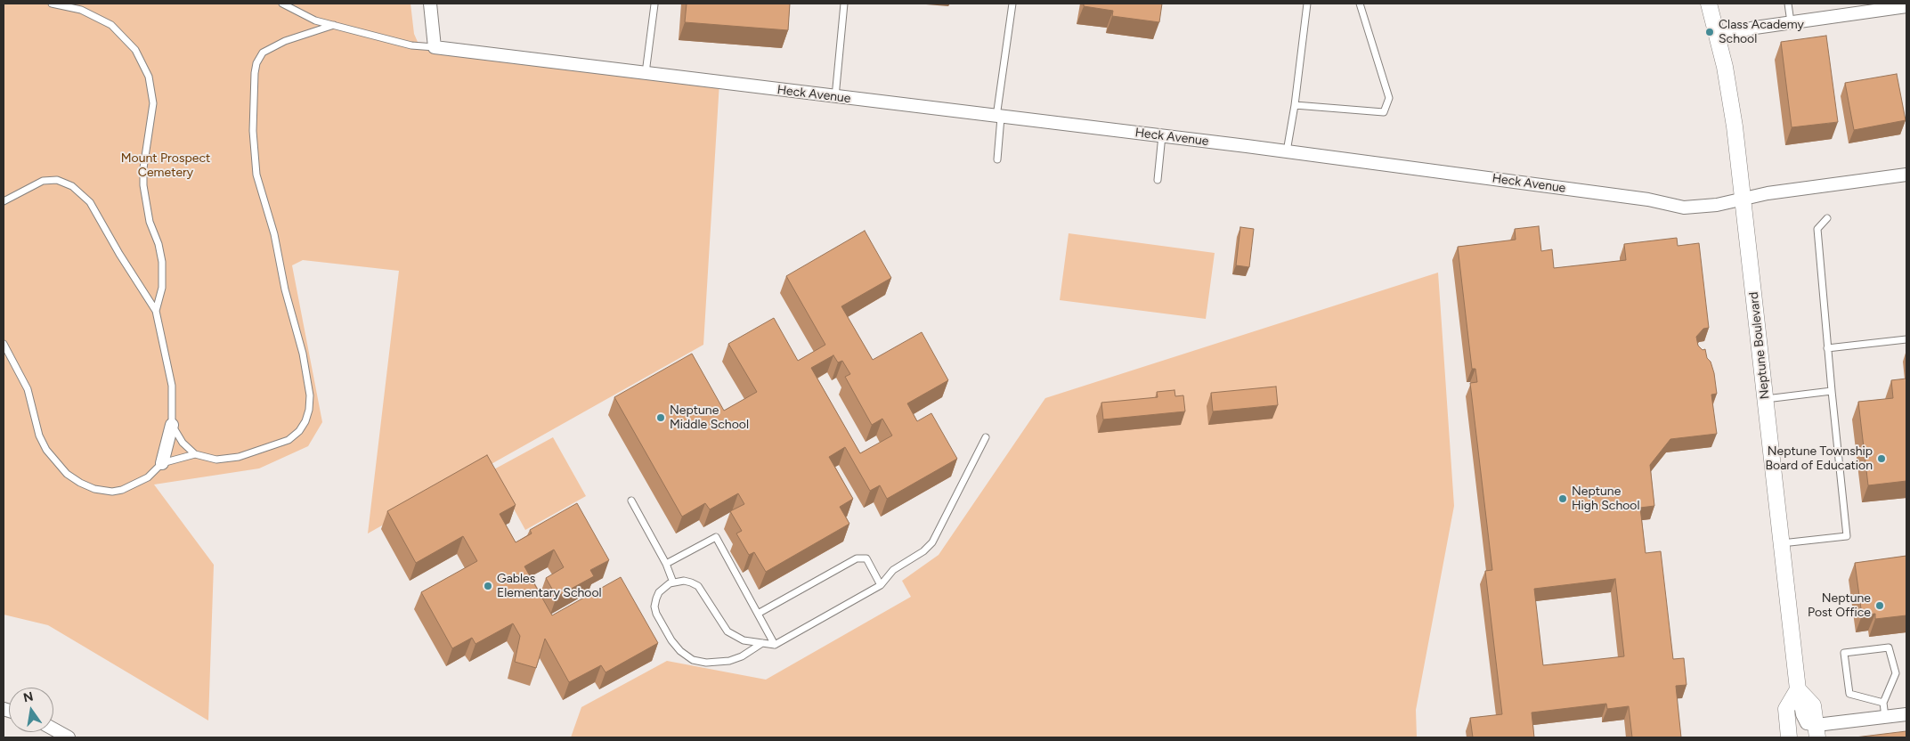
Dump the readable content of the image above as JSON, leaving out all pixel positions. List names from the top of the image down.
{
  "streets": {
    "street": ["Heck Avenue", "Neptune Boulevard"]
  },
  "crossings": [
    ["Heck Avenue", "Neptune Boulevard"]
  ],
  "parks": ["Mount Prospect Cemetery"],
  "places": [
    "Class Academy School",
    "Neptune Middle School",
    "Neptune Township Board of Education",
    "Neptune High School",
    "Gables Elementary School",
    "Neptune Post Office"
  ],
  "north": "top"
}
